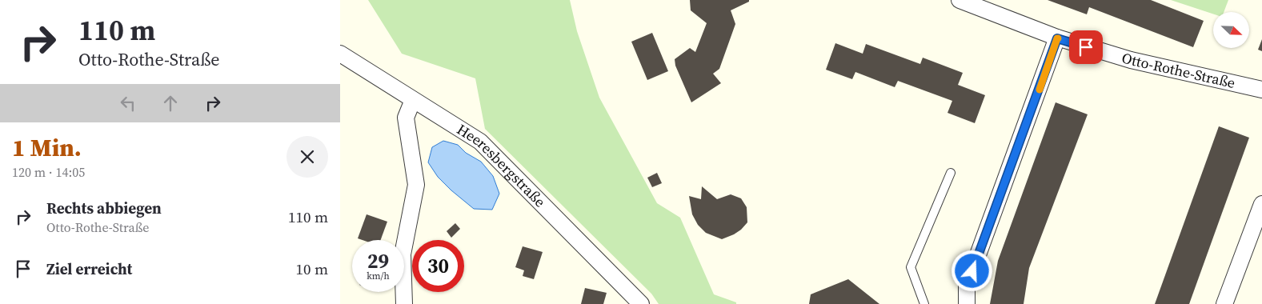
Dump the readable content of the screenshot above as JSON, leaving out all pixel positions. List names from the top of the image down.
{
  "streets": {
    "street": ["Otto-Rothe-Straße", "Heeresbergstraße"]
  },
  "north": "bottom right",
  "page": {
    "turn": ["110 m", "Otto-Rothe-Straße"],
    "heading": ["1 Min.", "120 m · 14:05"],
    "list": [
      {
        "name": "Rechts abbiegen",
        "note": "Otto-Rothe-Straße",
        "value": "110 m"
      },
      {
        "name": "Ziel erreicht",
        "value": "10 m"
      }
    ],
    "speed": "29 km/h",
    "limit": "30"
  }
}
